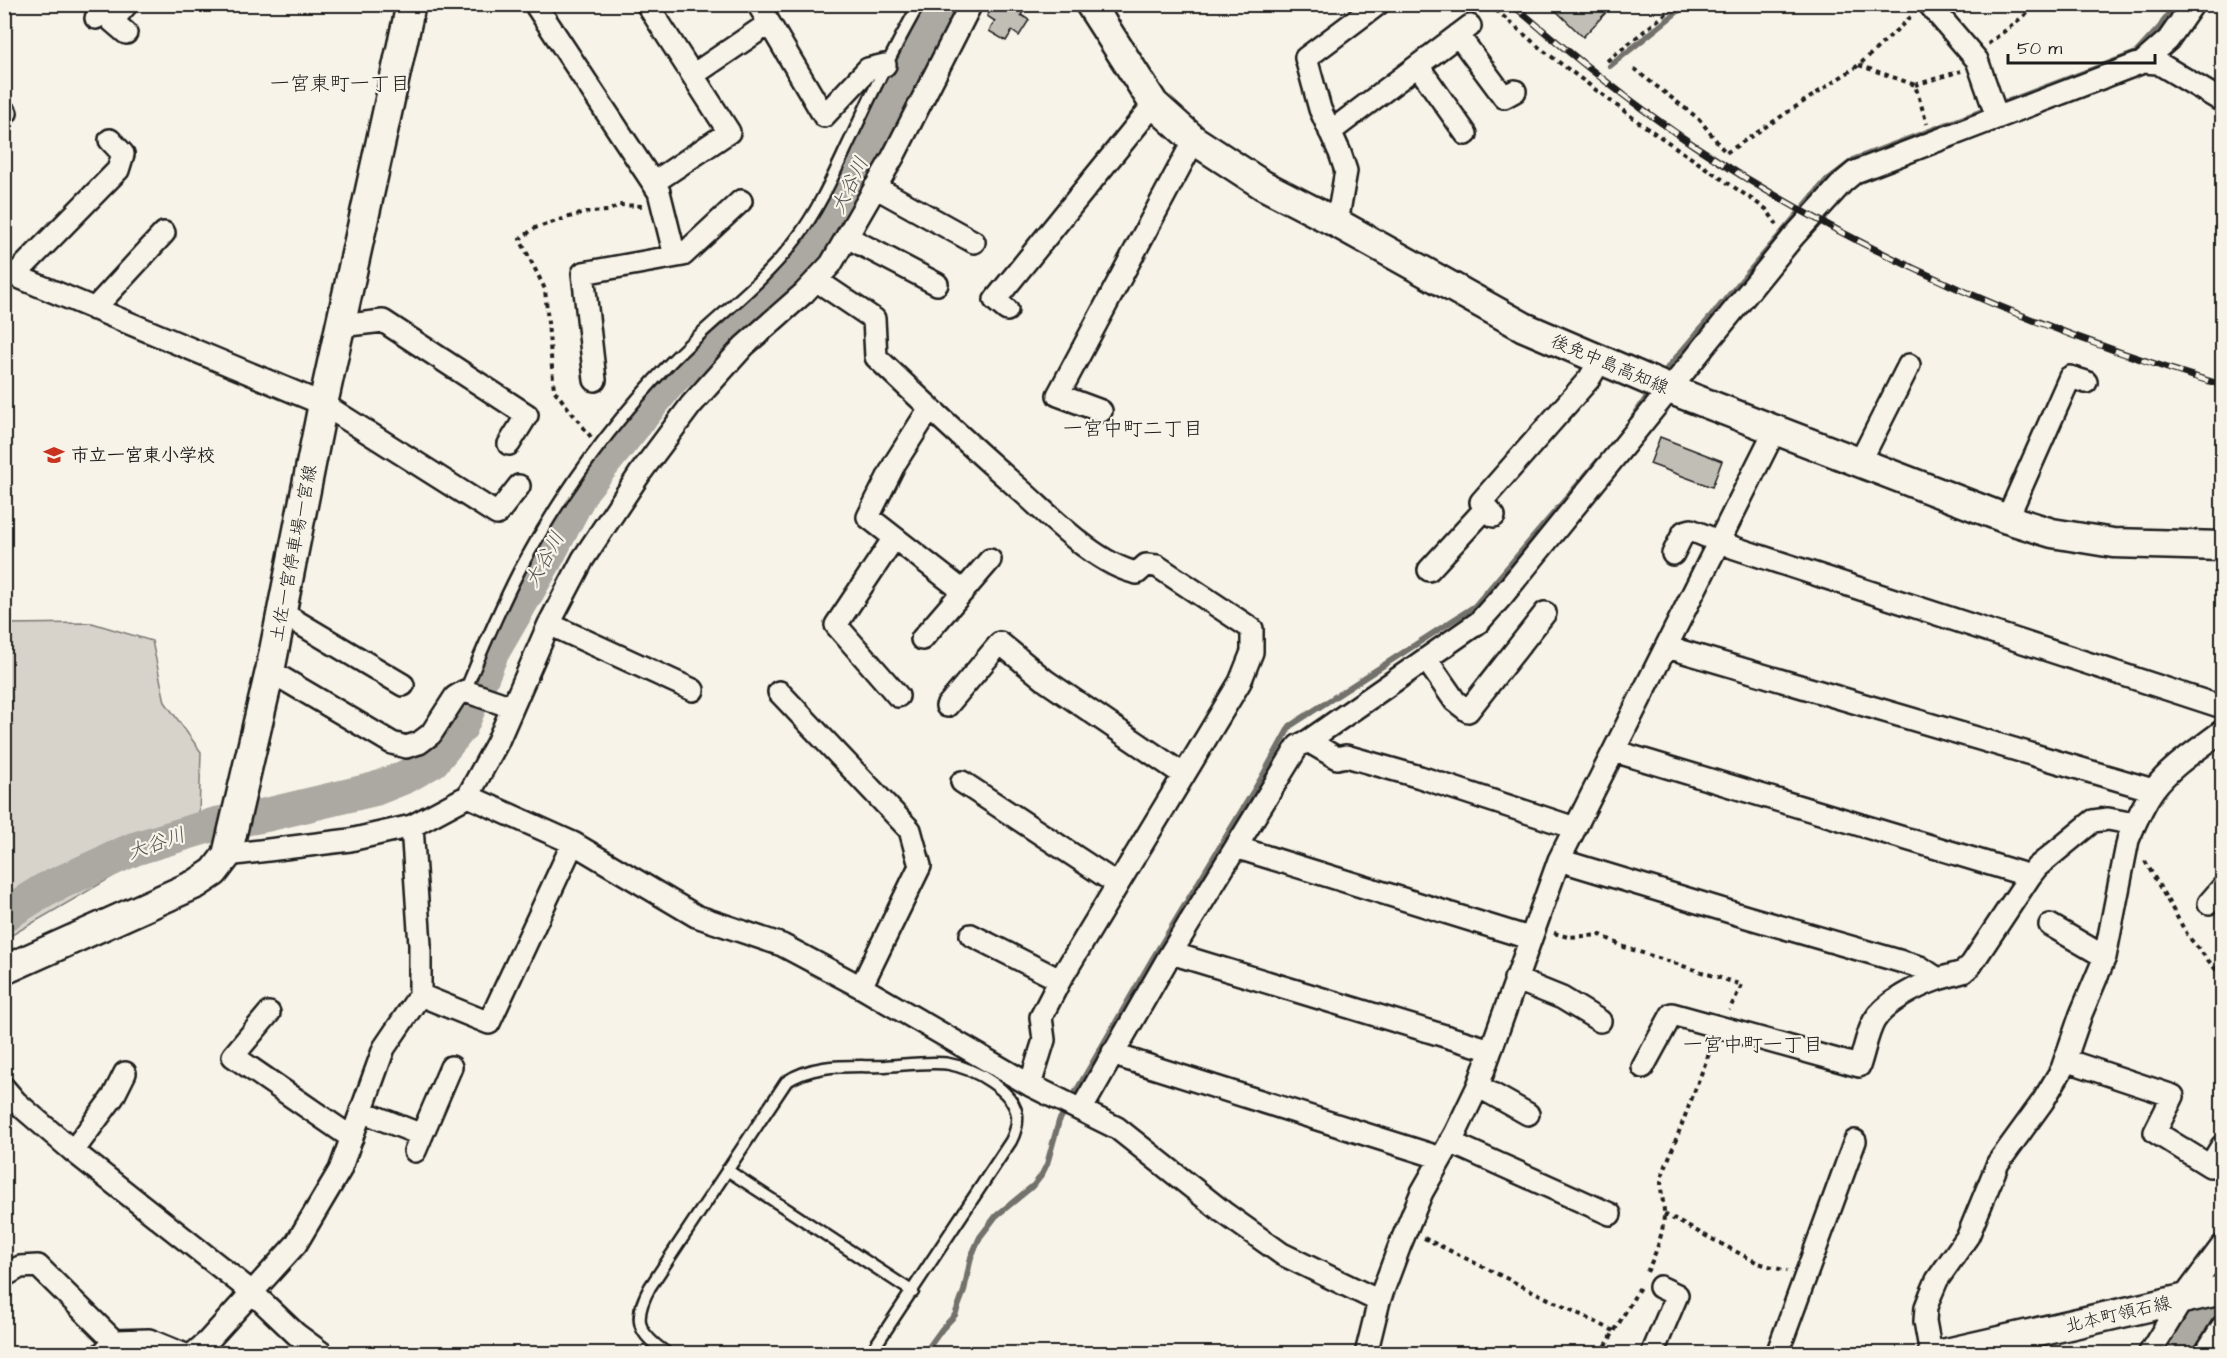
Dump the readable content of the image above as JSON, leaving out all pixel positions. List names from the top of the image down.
{
  "streets": {
    "main road": ["後免中島高知線", "土佐一宮停車場一宮線", "北本町領石線"]
  },
  "districts": ["一宮東町一丁目", "一宮中町二丁目", "一宮中町一丁目"],
  "water": ["大谷川"],
  "places": {
    "school or university": ["市立一宮東小学校"]
  },
  "scale_bar": "50 m"
}
